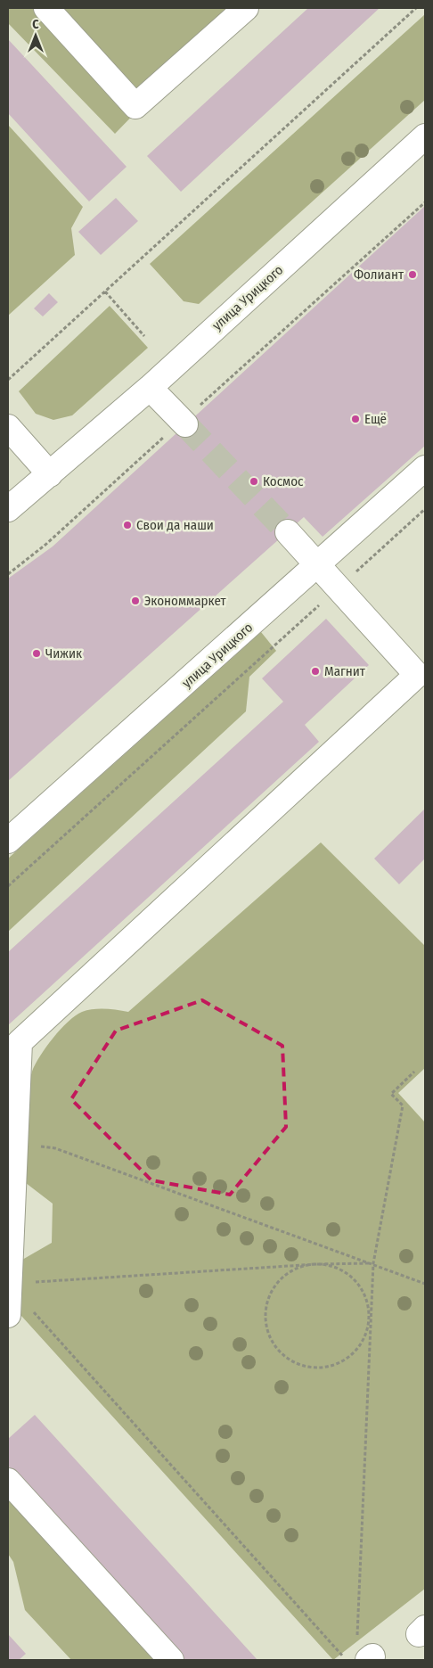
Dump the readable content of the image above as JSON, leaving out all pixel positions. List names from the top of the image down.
{
  "streets": {
    "street": ["улица Урицкого"]
  },
  "places": [
    "Фолиант",
    "Ещё",
    "Космос",
    "Свои да наши",
    "Экономмаркет",
    "Чижик",
    "Магнит"
  ],
  "north": "top"
}
